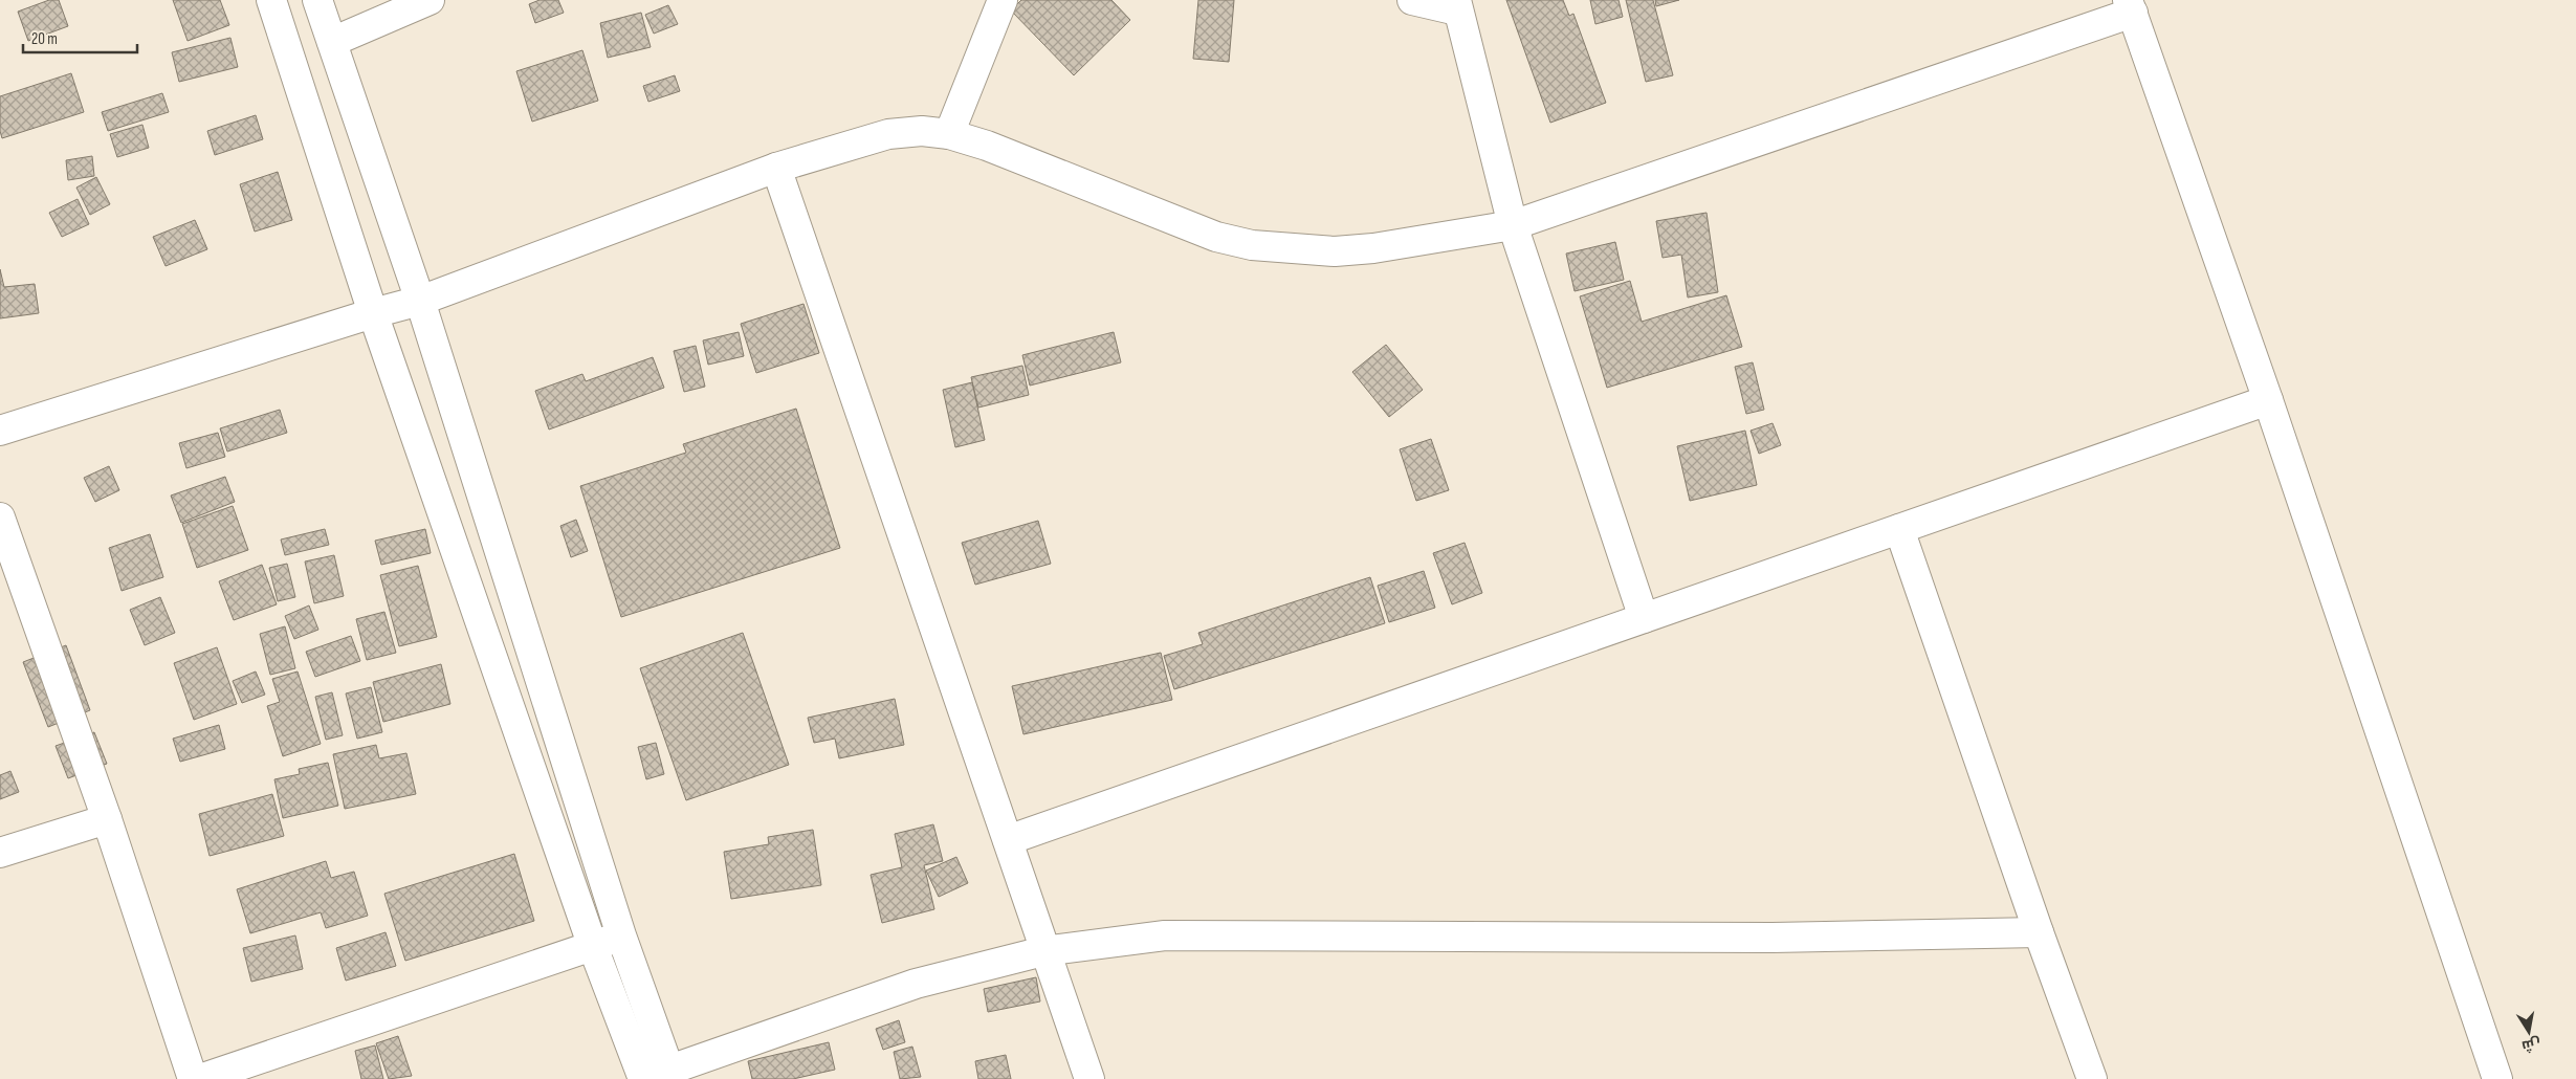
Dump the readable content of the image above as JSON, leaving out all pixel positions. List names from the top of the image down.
{
  "scale_bar": "20 m",
  "north": "bottom"
}
